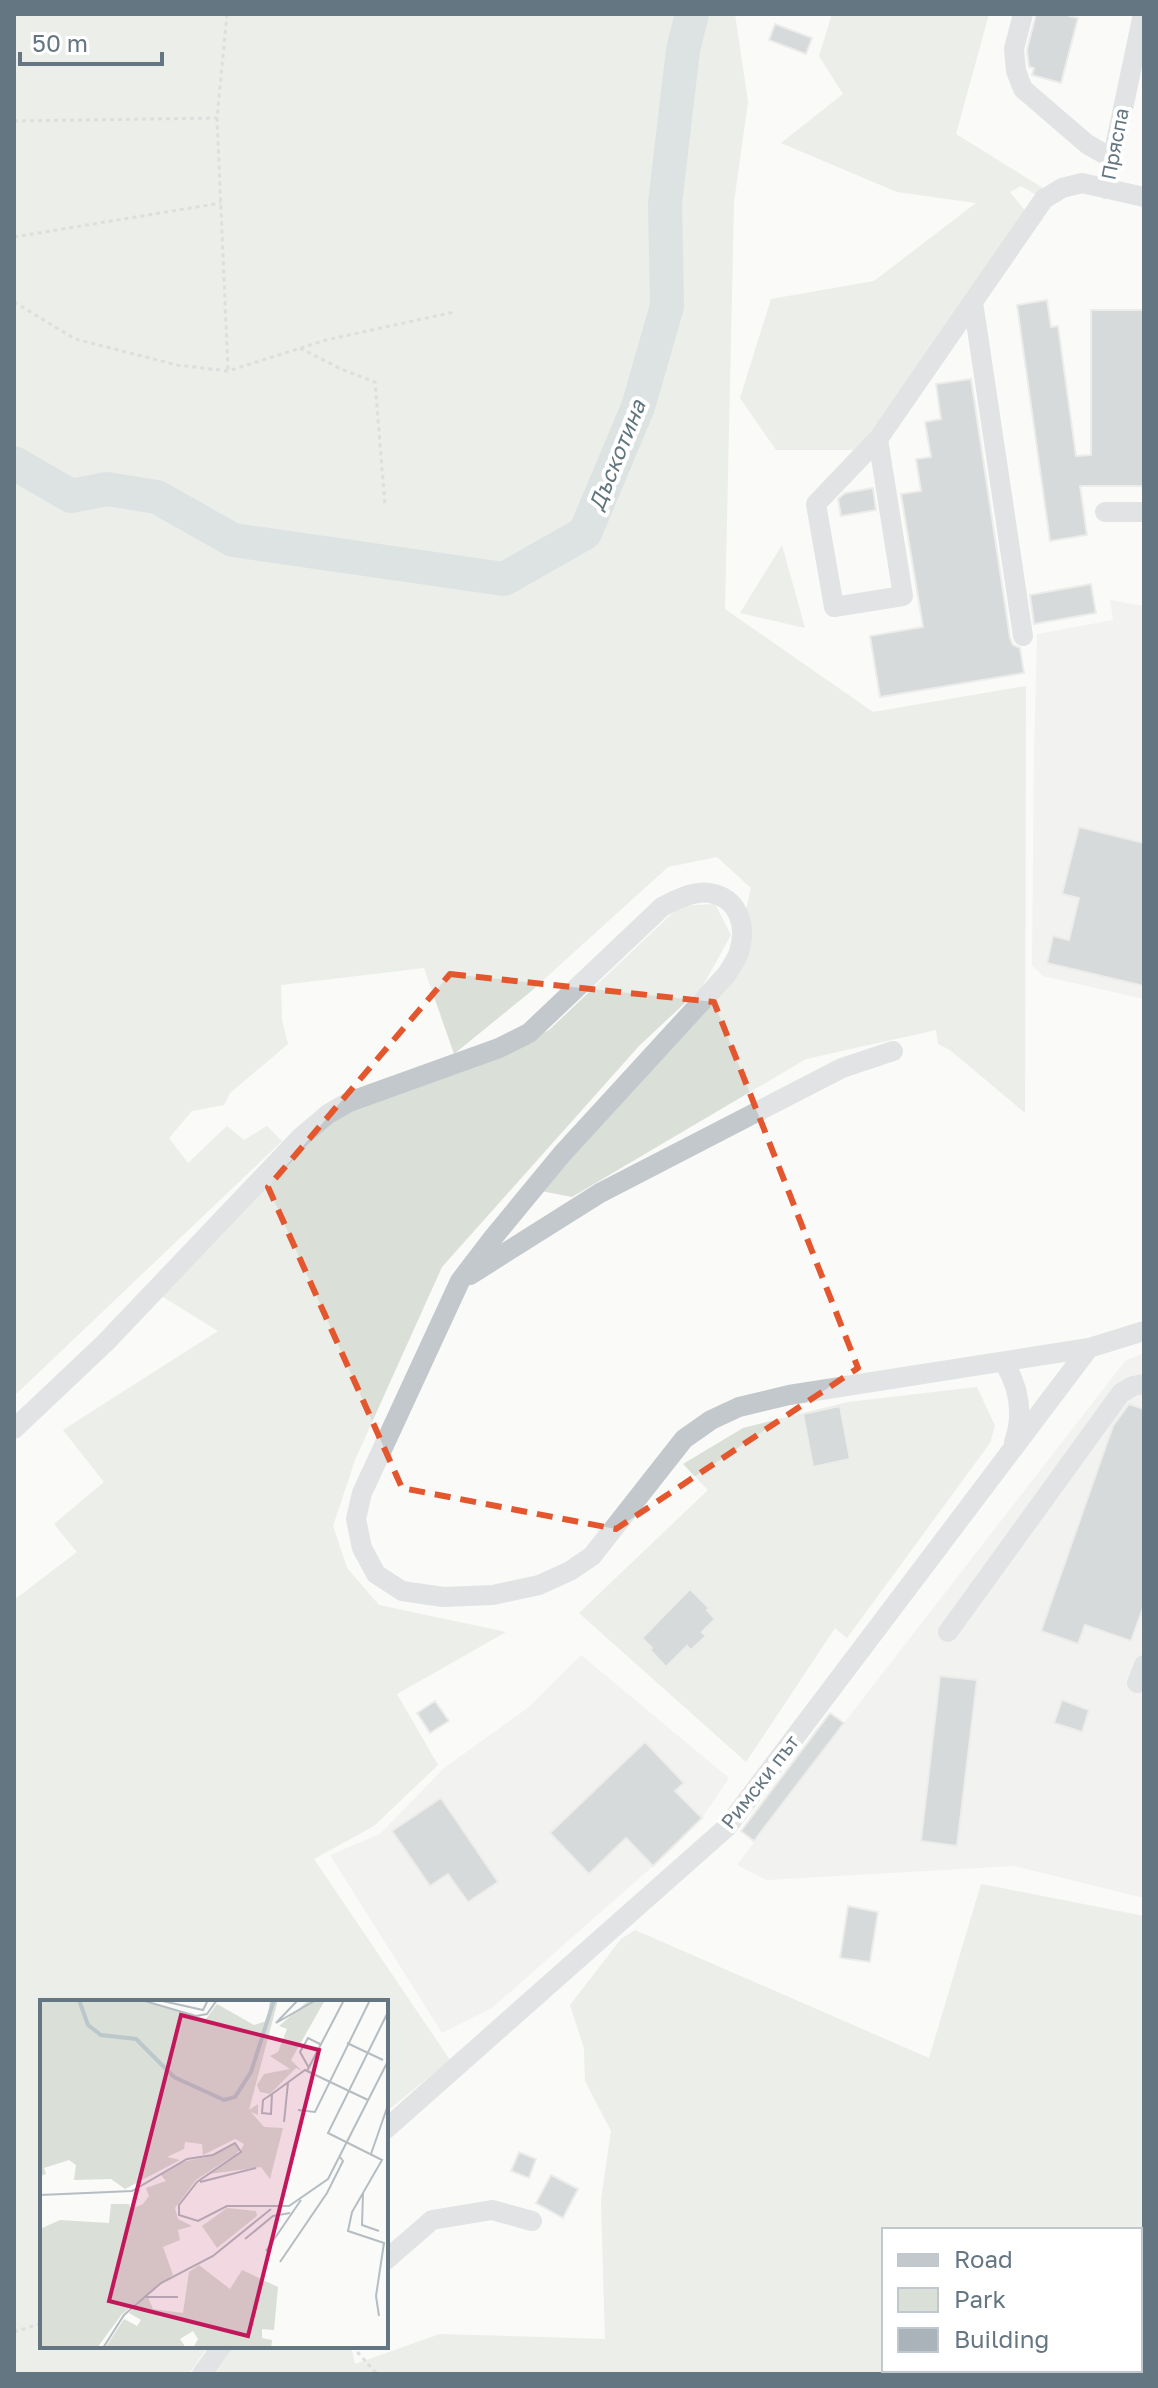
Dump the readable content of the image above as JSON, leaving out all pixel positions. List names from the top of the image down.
{
  "streets": {
    "street": ["Пряспа", "Римски път"]
  },
  "water": ["Дъскотина"],
  "legend": ["Road", "Park", "Building"],
  "scale_bar": "50 m"
}
